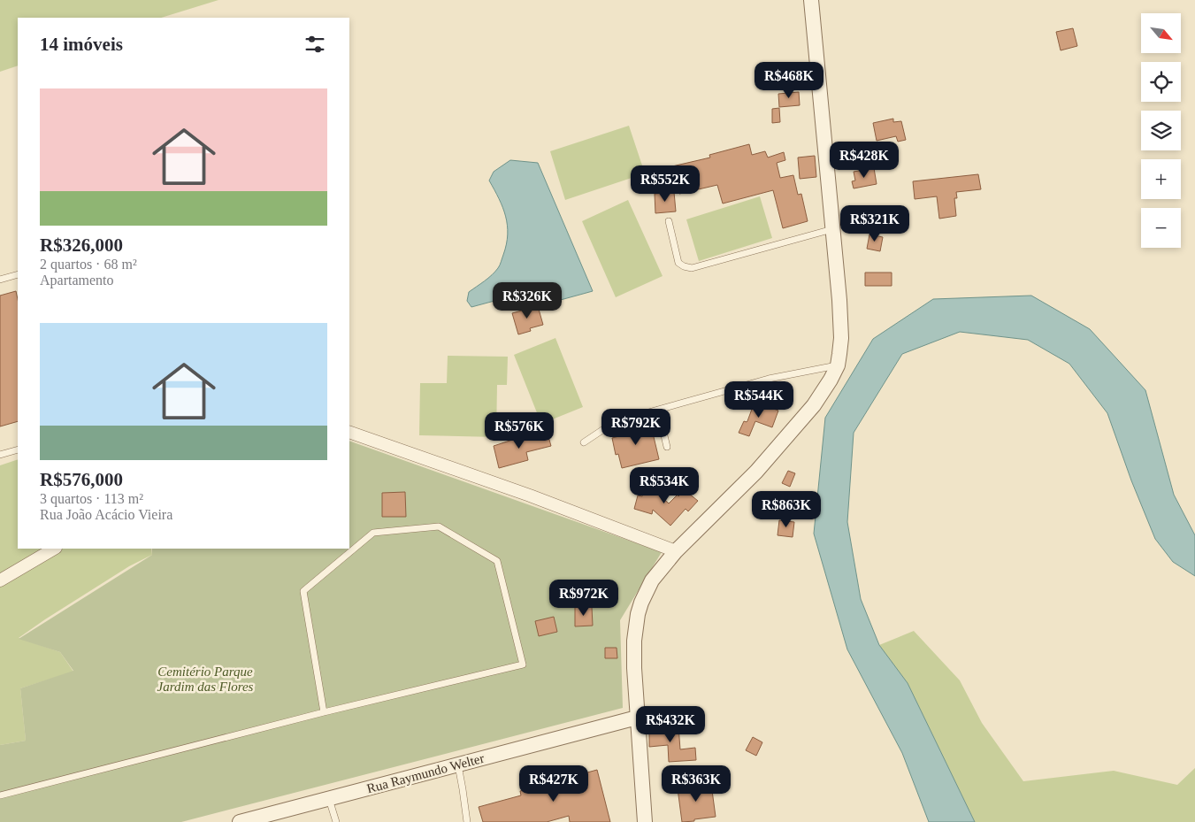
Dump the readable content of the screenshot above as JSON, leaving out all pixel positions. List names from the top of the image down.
{
  "streets": {
    "street": ["Rua Raymundo Welter"]
  },
  "parks": ["Cemitério Parque Jardim das Flores"],
  "north": "bottom right",
  "page": {
    "map_buttons": ["+", "−"],
    "heading": "14 imóveis",
    "price": [
      "R$468K",
      "R$428K",
      "R$552K",
      "R$321K",
      "R$326K",
      "R$544K",
      "R$792K",
      "R$576K",
      "R$534K",
      "R$863K",
      "R$972K",
      "R$432K",
      "R$427K",
      "R$363K"
    ],
    "list": [
      {
        "name": "R$326,000",
        "note": "2 quartos · 68 m² · Apartamento"
      },
      {
        "name": "R$576,000",
        "note": "3 quartos · 113 m² · Rua João Acácio Vieira"
      }
    ]
  }
}
